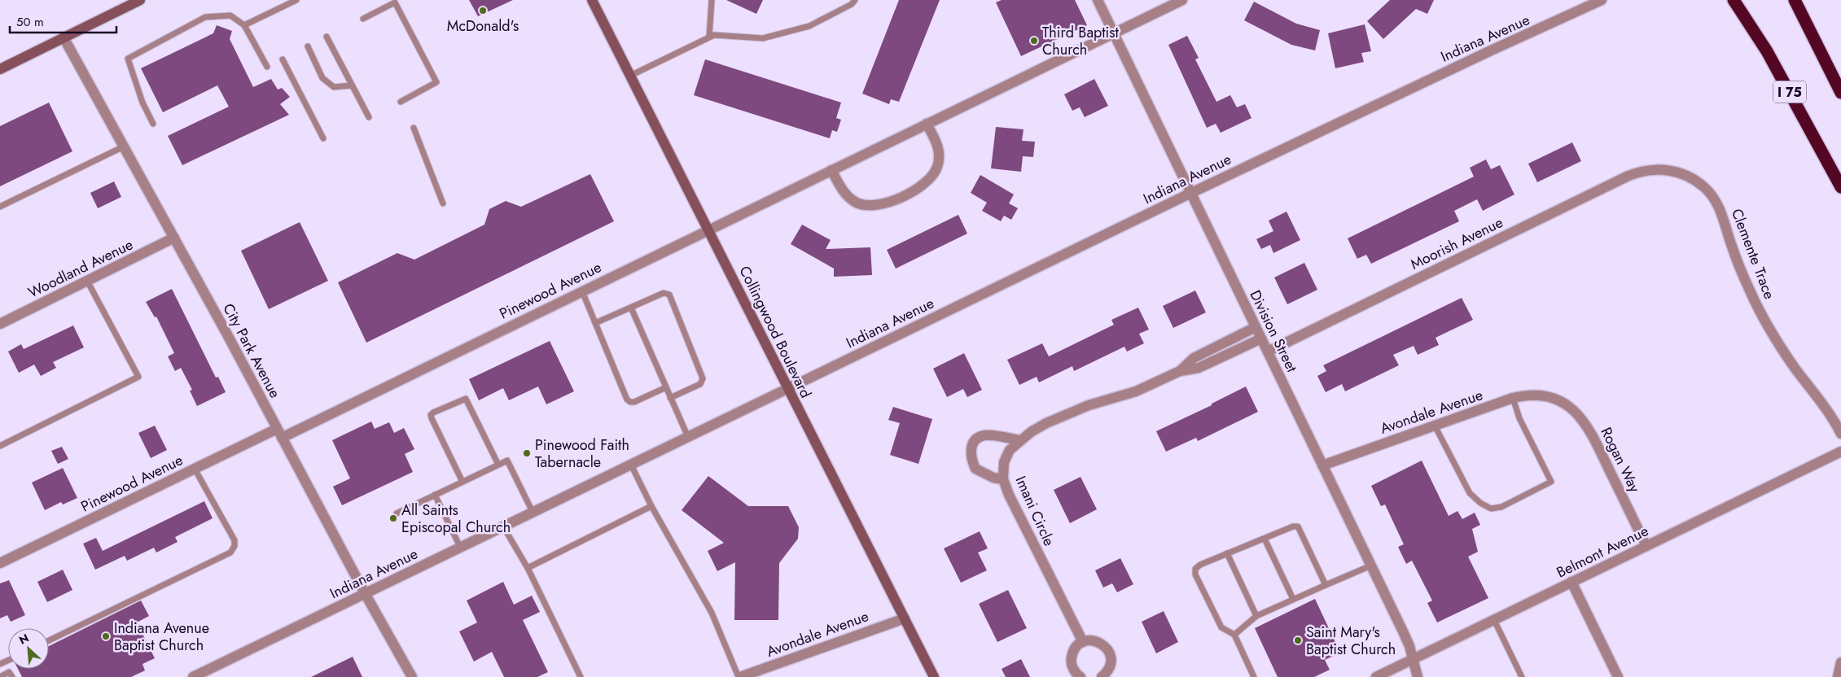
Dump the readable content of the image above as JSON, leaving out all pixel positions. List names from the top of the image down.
{
  "streets": {
    "highway": ["I 75"],
    "main road": ["Collingwood Boulevard"],
    "street": [
      "Indiana Avenue",
      "Moorish Avenue",
      "Clemente Trace",
      "Woodland Avenue",
      "Pinewood Avenue",
      "Division Street",
      "City Park Avenue",
      "Avondale Avenue",
      "Rogan Way",
      "Imani Circle",
      "Belmont Avenue"
    ]
  },
  "crossings": [
    ["Indiana Avenue", "Division Street"],
    ["Indiana Avenue", "Collingwood Boulevard"],
    ["Indiana Avenue", "City Park Avenue"],
    ["Moorish Avenue", "Clemente Trace"],
    ["Moorish Avenue", "Division Street"],
    ["Woodland Avenue", "City Park Avenue"],
    ["Pinewood Avenue", "Division Street"],
    ["Pinewood Avenue", "Collingwood Boulevard"],
    ["Pinewood Avenue", "City Park Avenue"],
    ["Division Street", "Avondale Avenue"],
    ["Division Street", "Imani Circle"],
    ["Division Street", "Belmont Avenue"],
    ["Collingwood Boulevard", "Avondale Avenue"],
    ["Avondale Avenue", "Rogan Way"],
    ["Rogan Way", "Belmont Avenue"]
  ],
  "places": [
    "McDonald's",
    "Third Baptist Church",
    "Pinewood Faith Tabernacle",
    "All Saints Episcopal Church",
    "Indiana Avenue Baptist Church",
    "Saint Mary's Baptist Church"
  ],
  "scale_bar": "50 m",
  "north": "top left"
}
